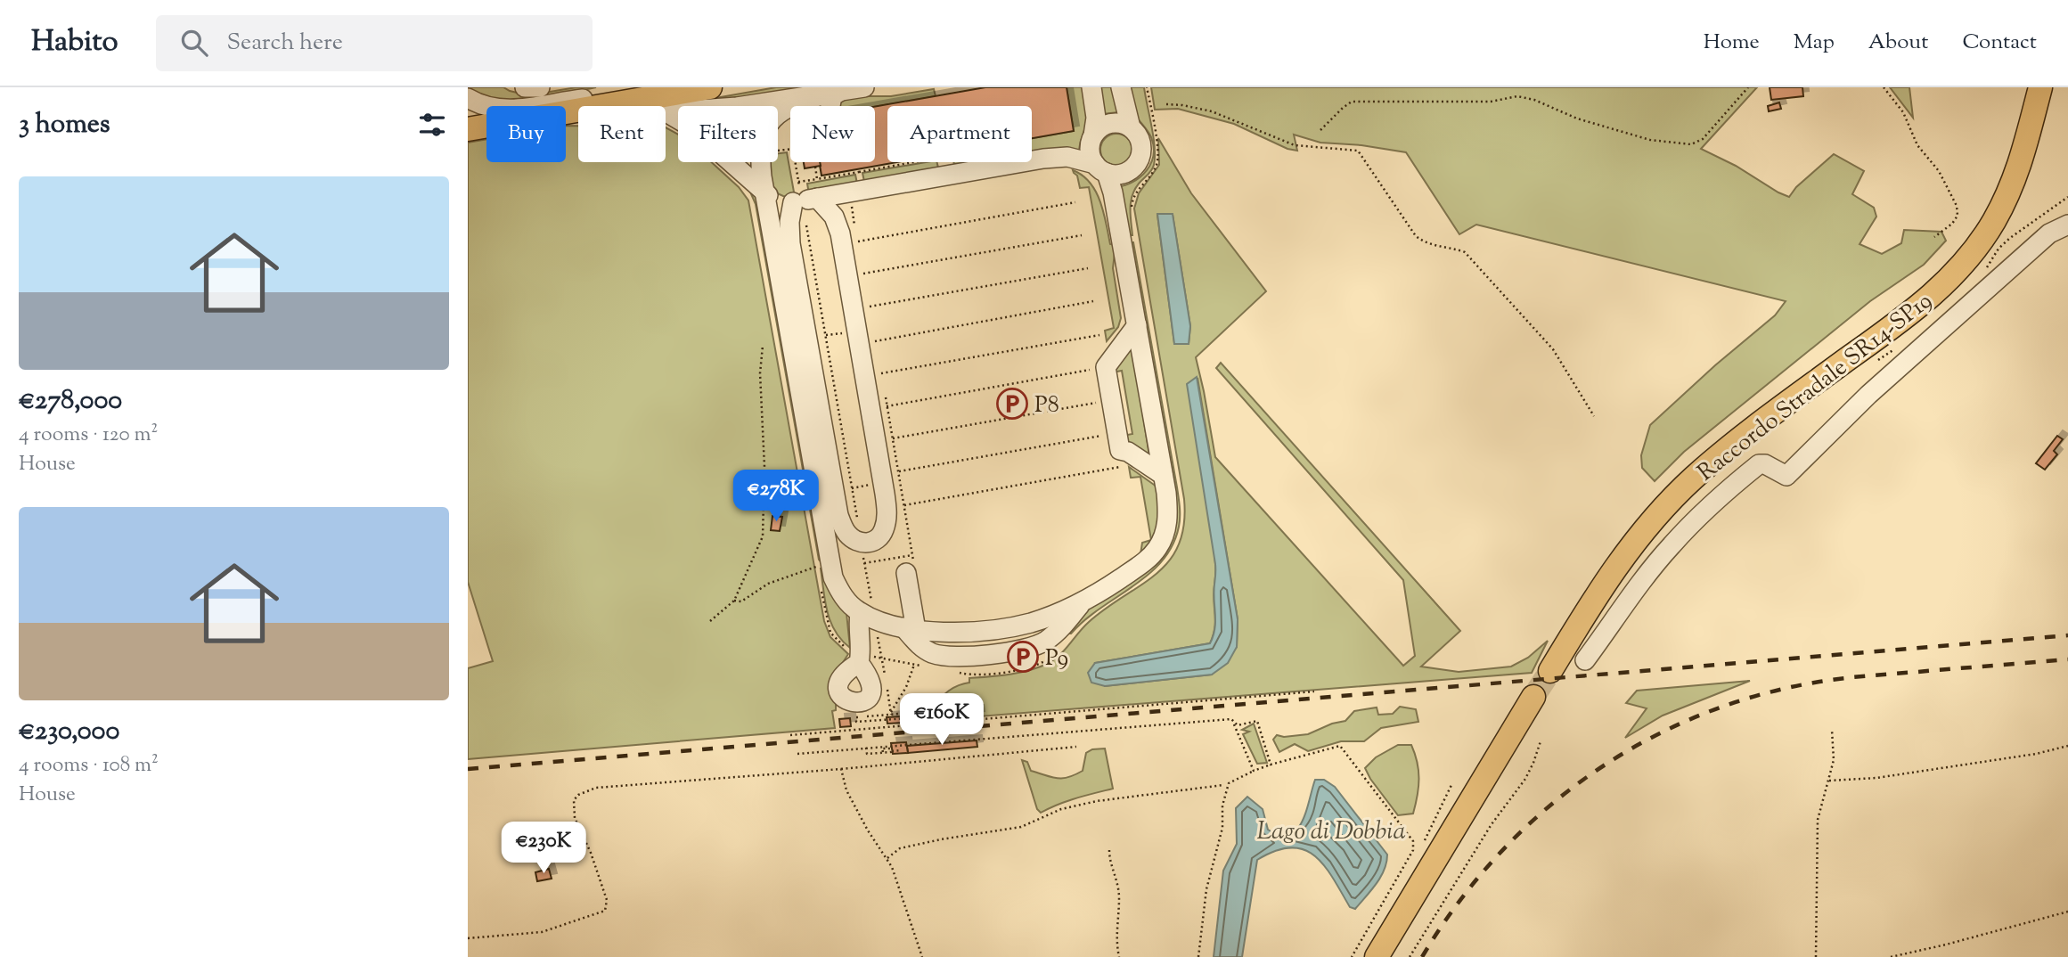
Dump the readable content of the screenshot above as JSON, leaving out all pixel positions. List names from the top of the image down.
{
  "streets": {
    "main road": ["Raccordo Stradale SR14-SP19"]
  },
  "water": ["Lago di Dobbia"],
  "places": {
    "parking": ["P8", "P9"]
  },
  "page": {
    "header": "Habito",
    "search": "Search here",
    "nav": [
      "Home",
      "Map",
      "About",
      "Contact"
    ],
    "heading": "3 homes",
    "chip": [
      "Buy",
      "Rent",
      "Filters",
      "New",
      "Apartment"
    ],
    "list": [
      {
        "name": "€278,000",
        "note": "4 rooms · 120 m² · House"
      },
      {
        "name": "€230,000",
        "note": "4 rooms · 108 m² · House"
      }
    ],
    "price": ["€278K", "€160K", "€230K"]
  }
}
